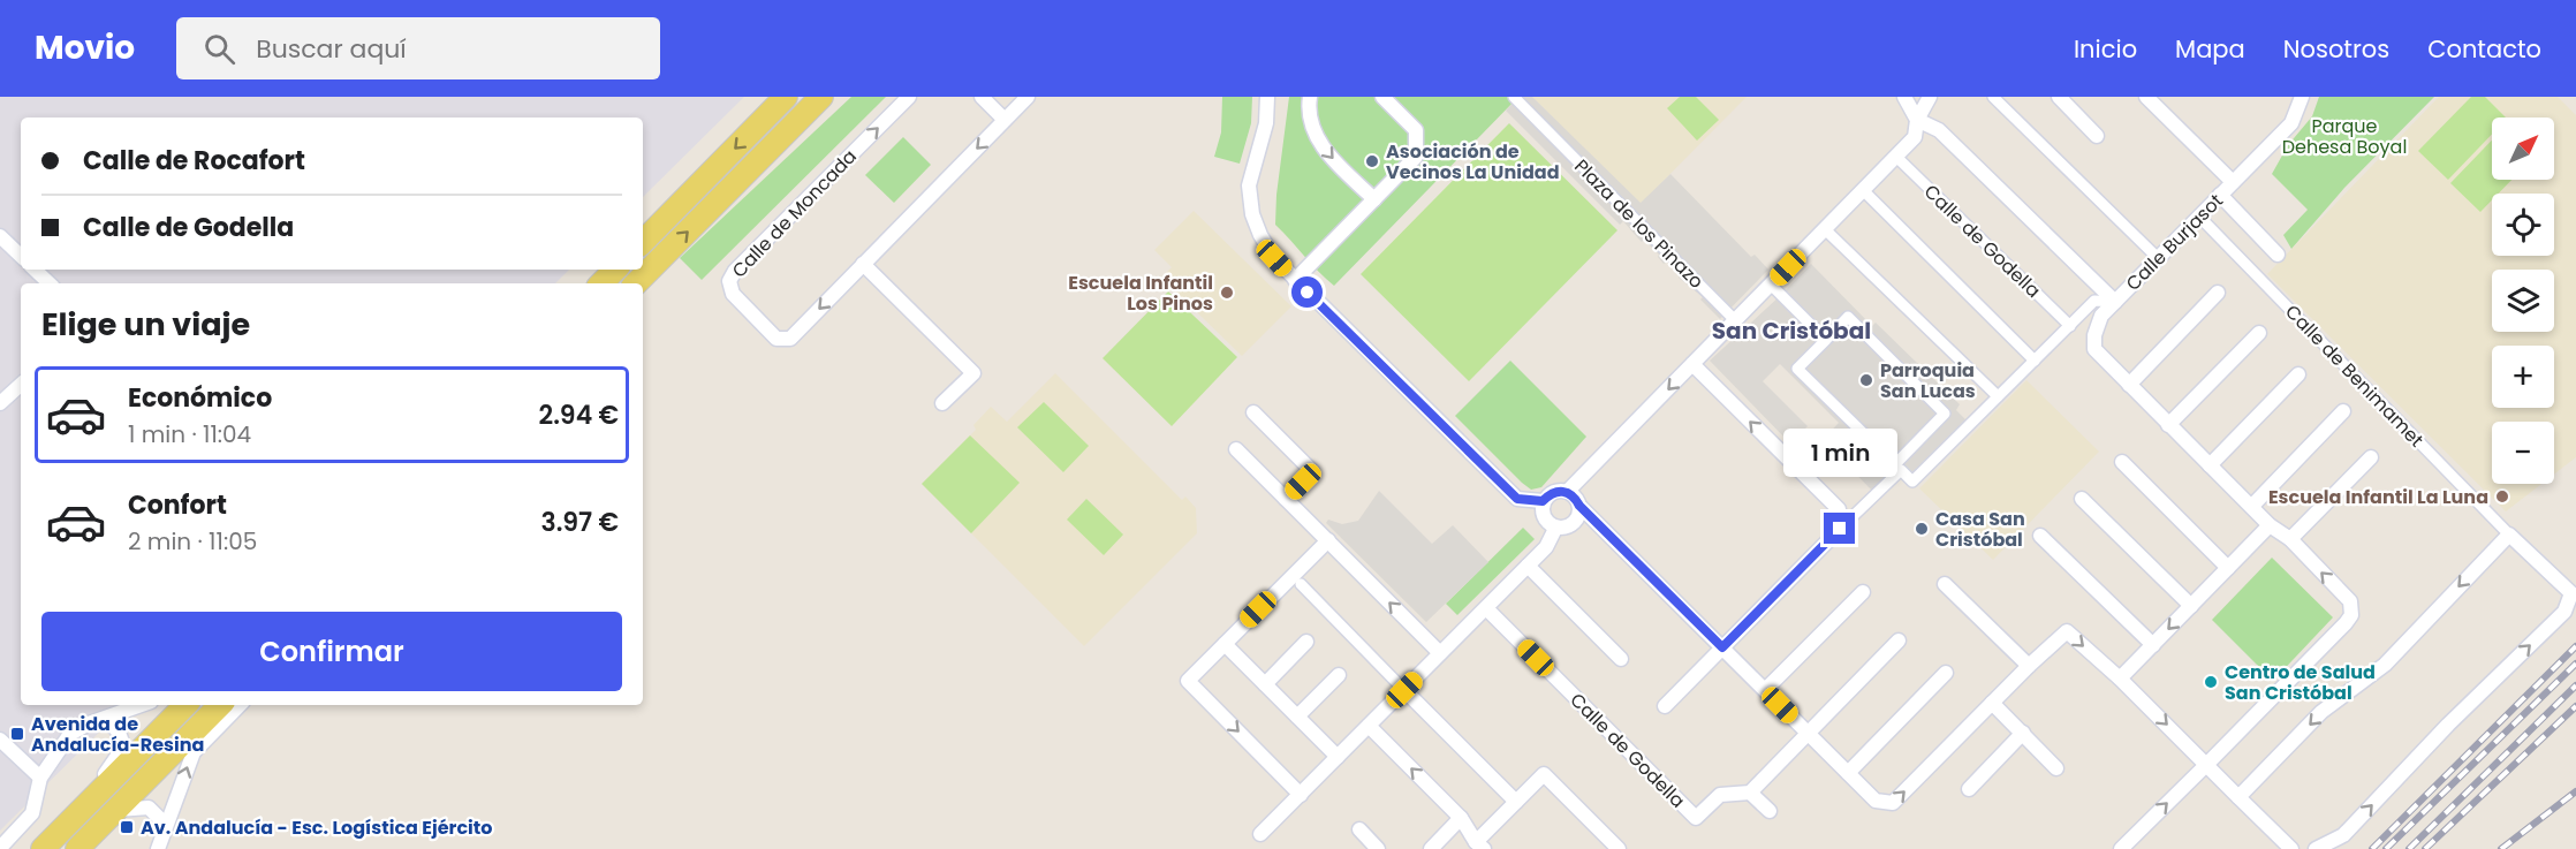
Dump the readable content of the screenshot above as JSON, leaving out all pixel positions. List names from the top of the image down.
{
  "streets": {
    "street": [
      "Calle de Moncada",
      "Plaza de los Pinazo",
      "Calle de Godella",
      "Calle Burjasot",
      "Calle de Benimamet"
    ]
  },
  "crossings": [
    ["Calle Burjasot", "Calle de Benimamet"]
  ],
  "districts": ["San Cristóbal"],
  "parks": ["Parque Dehesa Boyal"],
  "places": {
    "other": [
      "Asociación de Vecinos La Unidad",
      "Escuela Infantil Los Pinos",
      "Parroquia San Lucas",
      "Escuela Infantil La Luna",
      "Casa San Cristóbal",
      "Centro de Salud San Cristóbal"
    ],
    "transit": ["Avenida de Andalucía-Resina", "Av. Andalucía - Esc. Logística Ejército"]
  },
  "north": "top right",
  "page": {
    "header": "Movio",
    "search": "Buscar aquí",
    "nav": [
      "Inicio",
      "Mapa",
      "Nosotros",
      "Contacto"
    ],
    "map_buttons": ["+", "−"],
    "banner": ["Calle de Rocafort", "Calle de Godella"],
    "heading": "Elige un viaje",
    "list": [
      {
        "name": "Económico",
        "note": "1 min · 11:04",
        "value": "2.94 €"
      },
      {
        "name": "Confort",
        "note": "2 min · 11:05",
        "value": "3.97 €"
      }
    ],
    "bubble": "1 min",
    "buttons": "Confirmar"
  }
}
